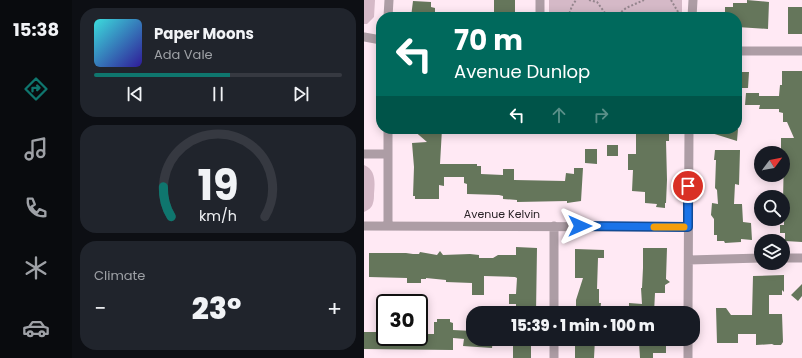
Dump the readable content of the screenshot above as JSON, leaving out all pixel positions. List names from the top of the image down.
{
  "streets": {
    "street": ["Avenue Kelvin"]
  },
  "north": "top right",
  "page": {
    "tabs": "15:38",
    "turn": ["70 m", "Avenue Dunlop"],
    "song": ["Paper Moons", "Ada Vale"],
    "tile": "Climate",
    "heat": ["−", "23°", "+"],
    "limit": "30",
    "trip": "15:39 · 1 min · 100 m",
    "gauge": ["19", "km/h"]
  }
}
